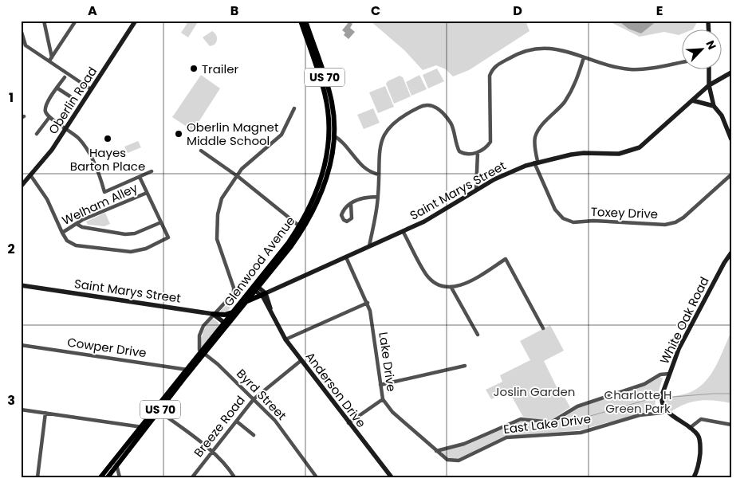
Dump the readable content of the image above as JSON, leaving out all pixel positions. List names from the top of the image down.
{
  "streets": {
    "main road": [
      "US 70",
      "Oberlin Road",
      "Saint Marys Street",
      "Glenwood Avenue",
      "White Oak Road",
      "Anderson Drive"
    ],
    "street": [
      "Welham Alley",
      "Toxey Drive",
      "Cowper Drive",
      "Lake Drive",
      "Byrd Street",
      "East Lake Drive",
      "Breeze Road"
    ]
  },
  "crossings": [
    ["Saint Marys Street", "Toxey Drive"],
    ["Saint Marys Street", "Glenwood Avenue"],
    ["Saint Marys Street", "Lake Drive"],
    ["Saint Marys Street", "Anderson Drive"],
    ["Glenwood Avenue", "Cowper Drive"],
    ["Glenwood Avenue", "Byrd Street"],
    ["White Oak Road", "East Lake Drive"],
    ["Lake Drive", "East Lake Drive"],
    ["Anderson Drive", "Breeze Road"],
    ["Byrd Street", "Breeze Road"]
  ],
  "parks": ["Joslin Garden", "Charlotte H Green Park"],
  "places": ["Trailer", "Oberlin Magnet Middle School", "Hayes Barton Place"],
  "north": "top right",
  "grid": {
    "columns": [
      "A",
      "B",
      "C",
      "D",
      "E"
    ],
    "rows": ["1", "2", "3"]
  }
}
